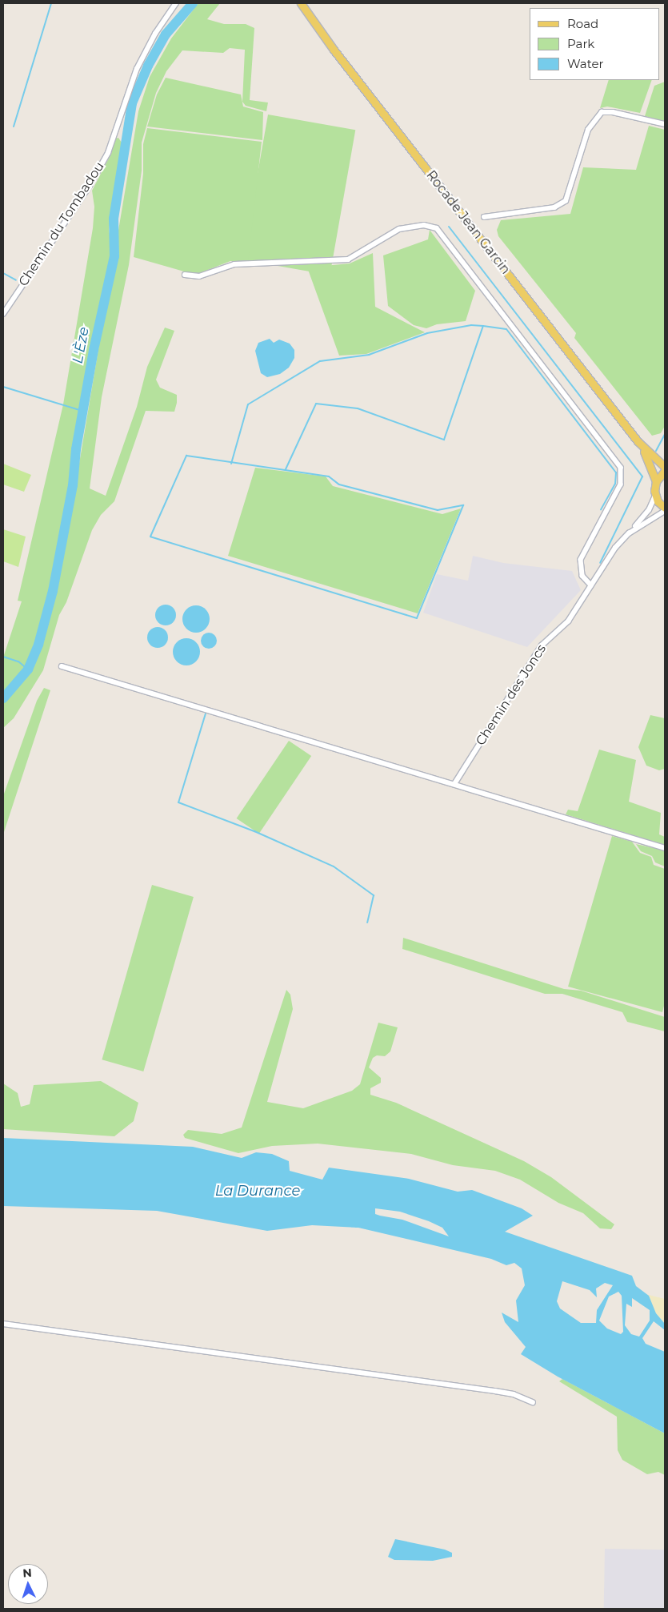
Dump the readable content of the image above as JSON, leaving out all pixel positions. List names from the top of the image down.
{
  "streets": {
    "main road": ["Rocade Jean Garcin"],
    "street": ["Chemin du Tombadou", "Chemin des Joncs"]
  },
  "water": ["L'Èze", "La Durance"],
  "legend": ["Road", "Park", "Water"],
  "north": "top"
}
